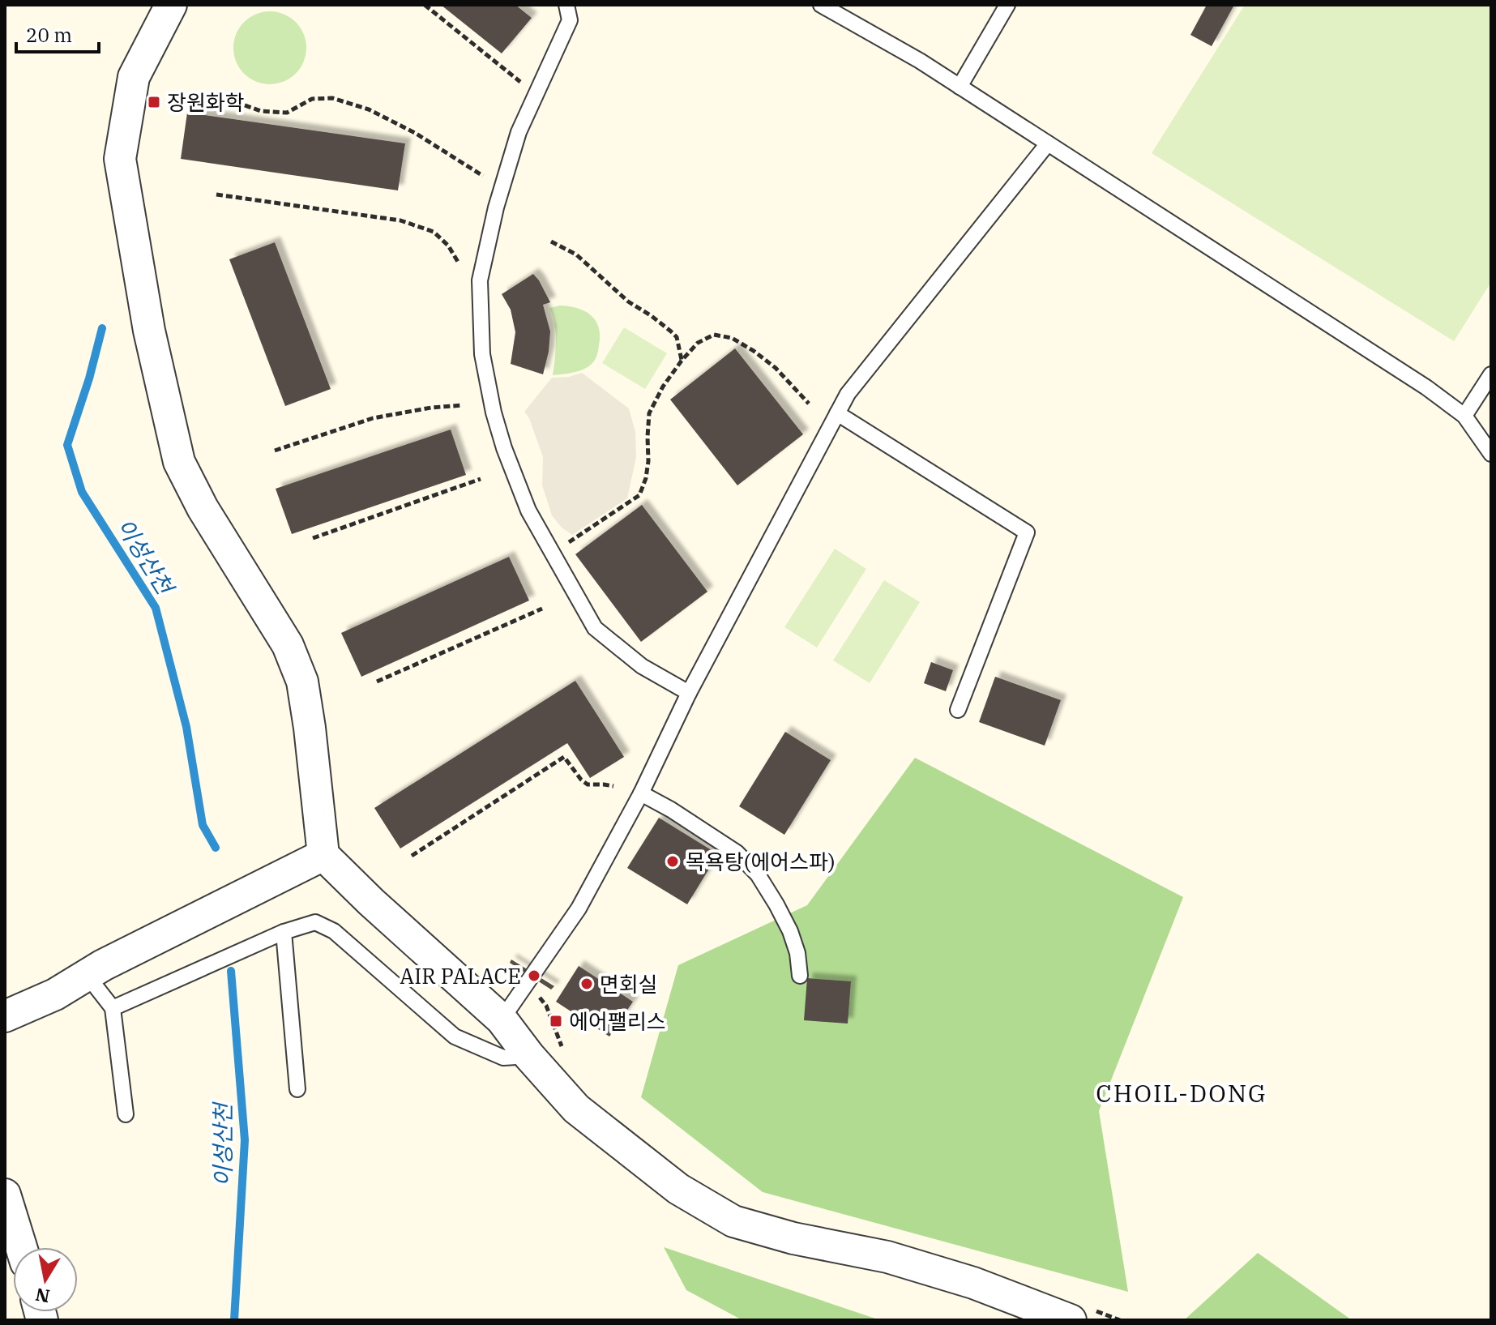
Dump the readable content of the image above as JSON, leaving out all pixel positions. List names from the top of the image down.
{
  "districts": ["CHOIL-DONG"],
  "water": ["이성산천"],
  "places": {
    "transit": ["장원화학", "에어팰리스"],
    "other": ["목욕탕(에어스파)", "AIR PALACE", "면회실"]
  },
  "scale_bar": "20 m",
  "north": "bottom"
}
